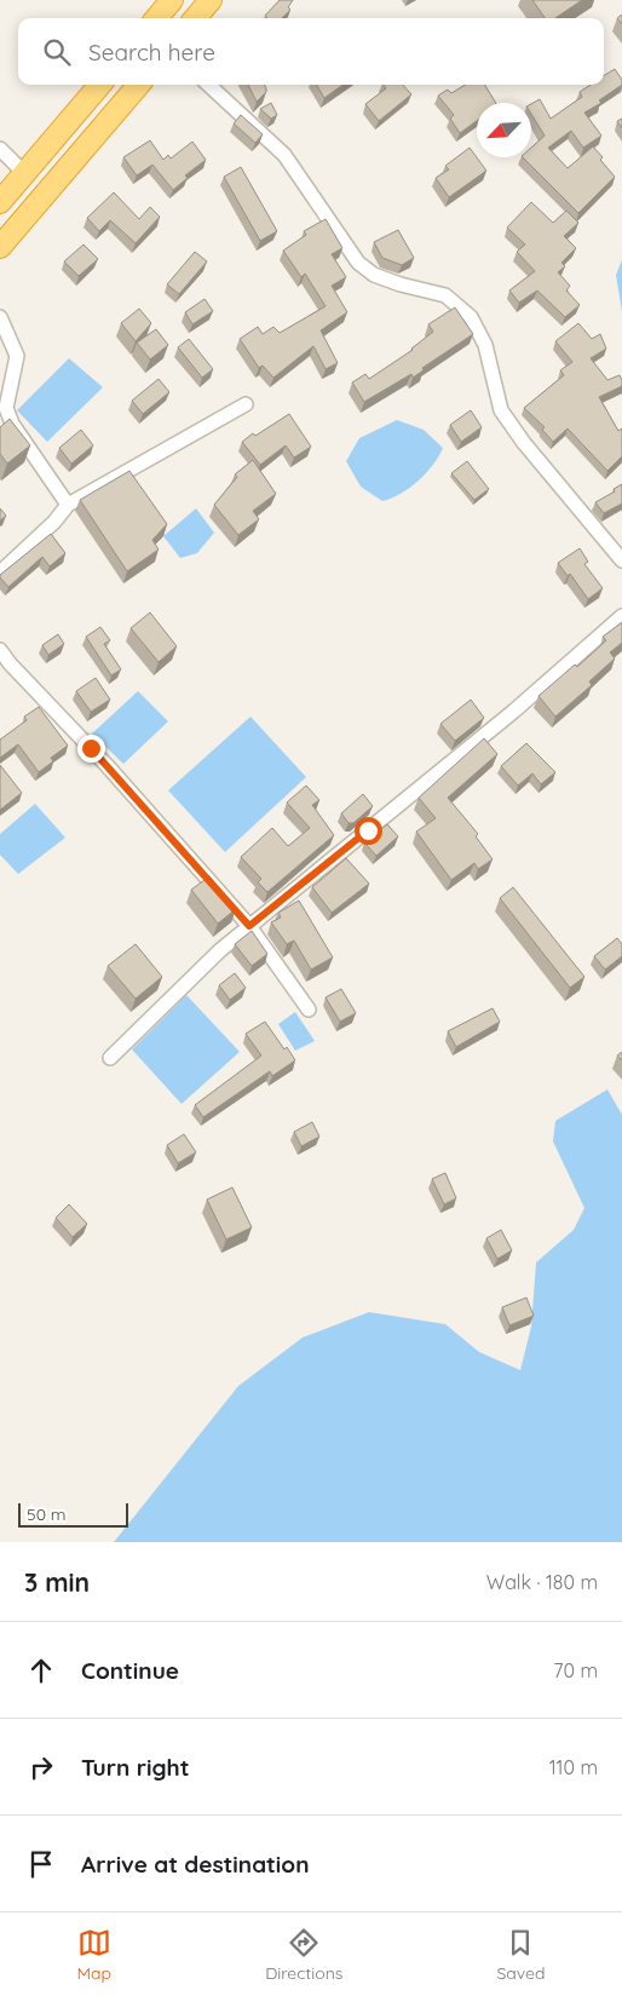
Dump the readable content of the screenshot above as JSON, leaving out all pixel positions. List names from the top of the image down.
{
  "scale_bar": "50 m",
  "north": "bottom left",
  "page": {
    "search": "Search here",
    "scale": "50 m",
    "heading": ["3 min", "Walk · 180 m"],
    "list": [
      ["Continue", "70 m"],
      ["Turn right", "110 m"],
      "Arrive at destination"
    ],
    "nav": ["Map", "Directions", "Saved"]
  }
}
